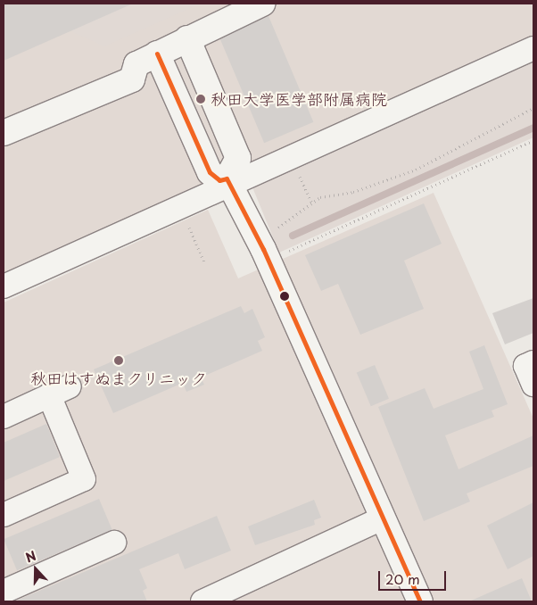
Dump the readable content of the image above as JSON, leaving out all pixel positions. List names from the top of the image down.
{
  "places": ["秋田大学医学部附属病院", "秋田はすぬまクリニック"],
  "scale_bar": "20 m",
  "north": "top"
}
